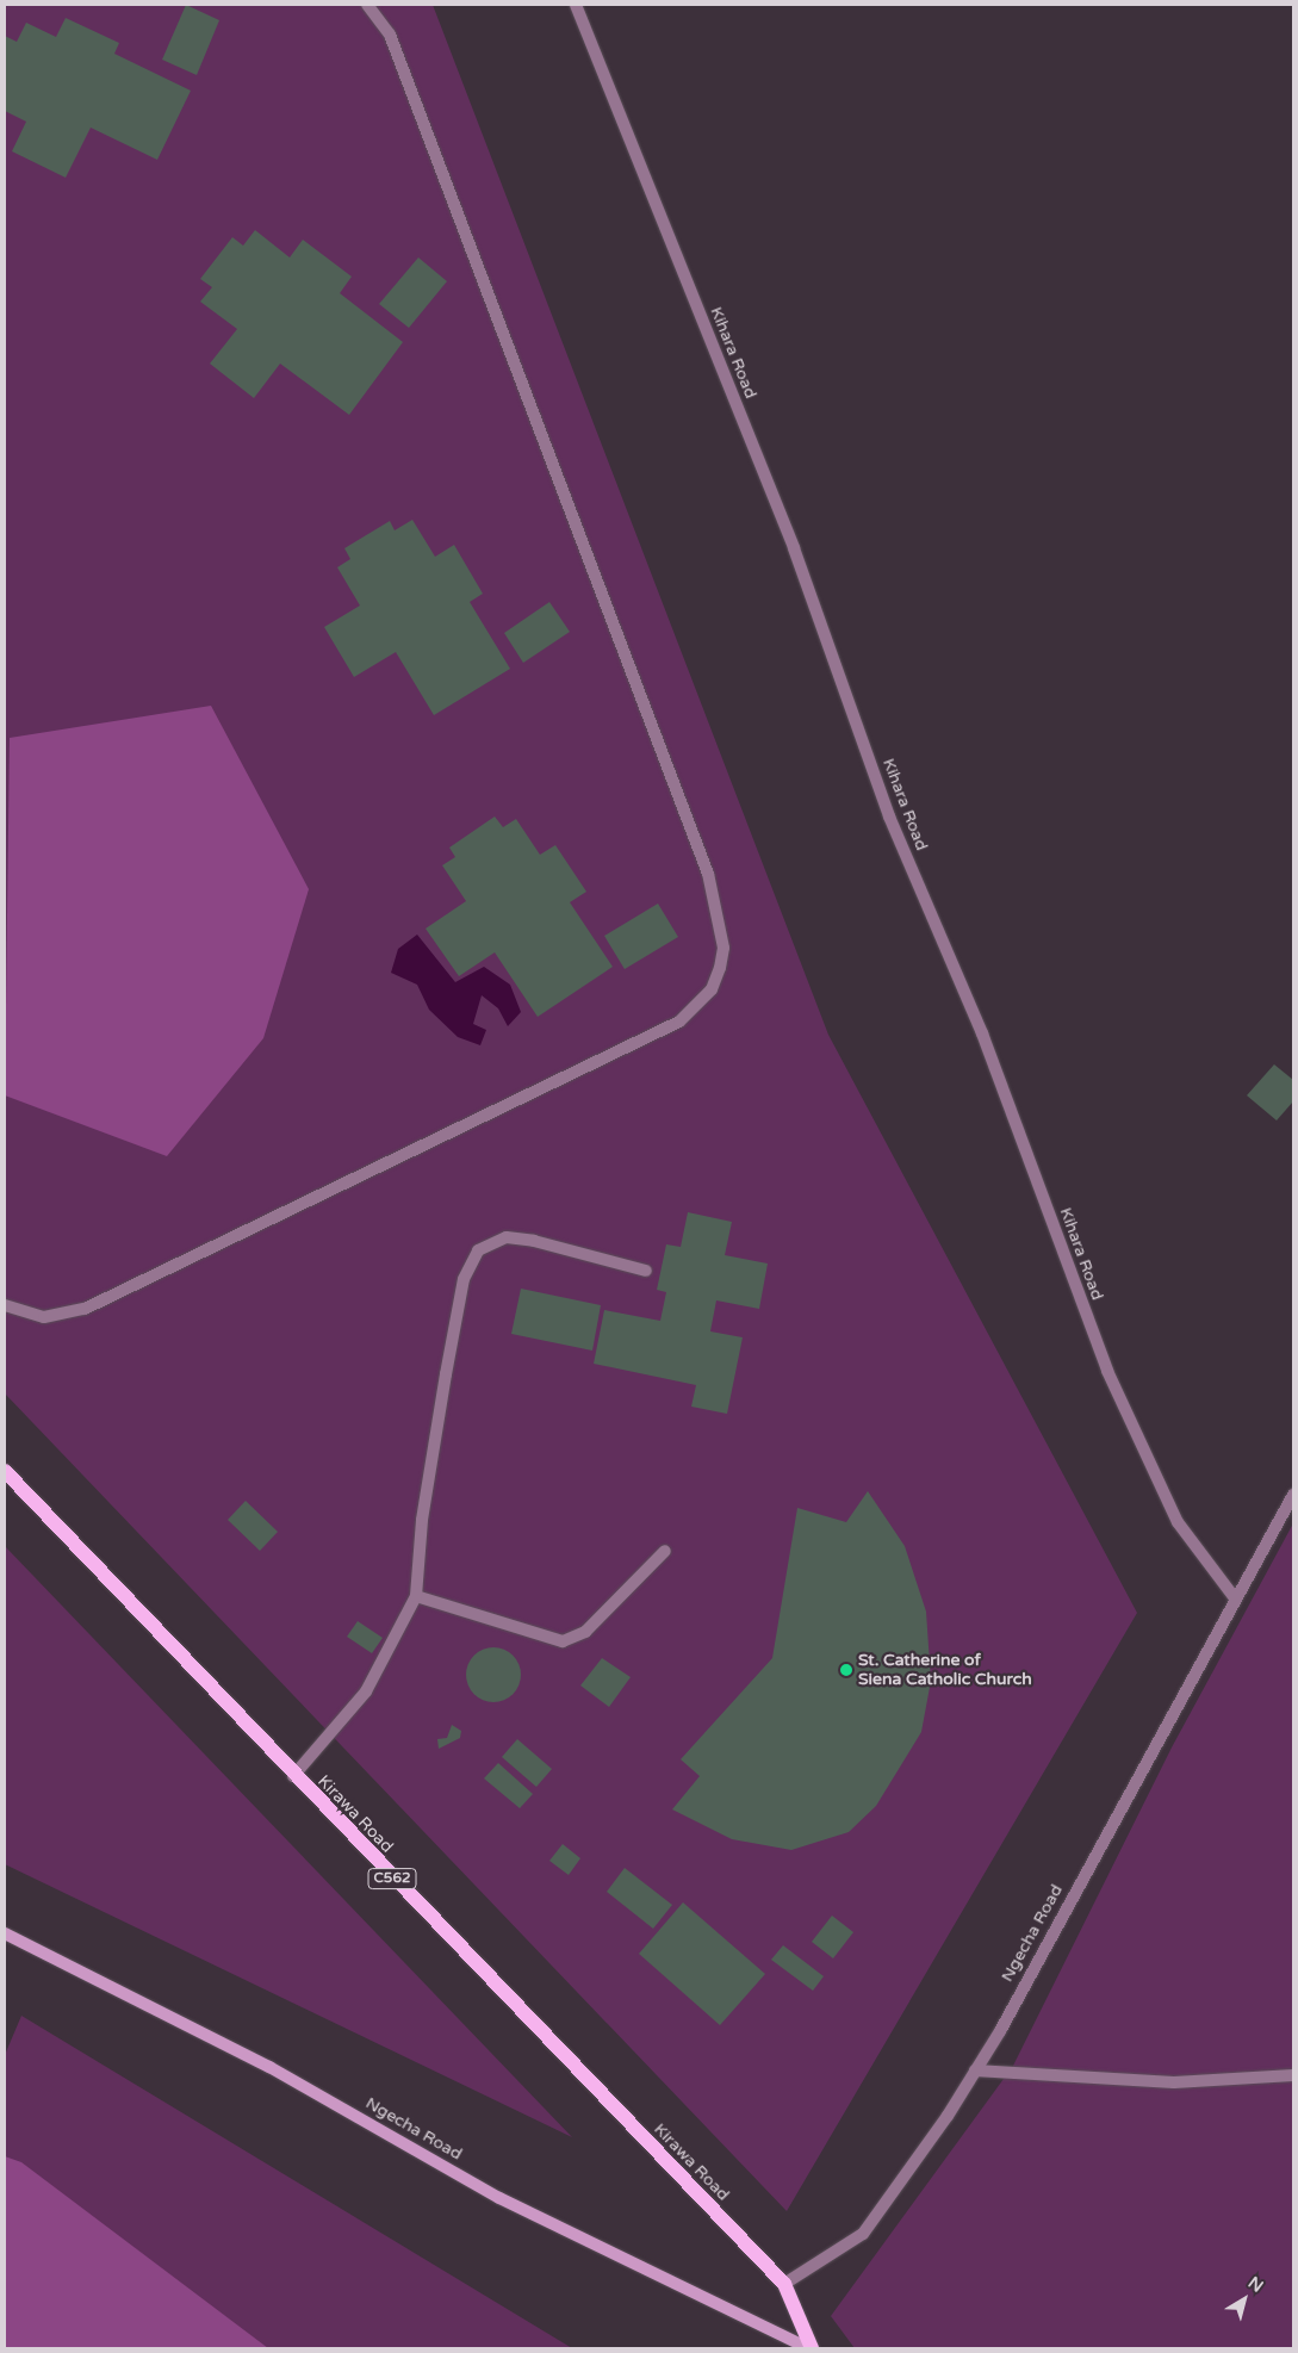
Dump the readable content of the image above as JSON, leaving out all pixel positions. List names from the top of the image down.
{
  "streets": {
    "main road": ["Kirawa Road", "C562", "Ngecha Road"],
    "street": ["Kihara Road"]
  },
  "crossings": [
    ["Kihara Road", "Ngecha Road"],
    ["Kirawa Road", "Ngecha Road"]
  ],
  "places": ["St. Catherine of Siena Catholic Church"],
  "north": "top right"
}
